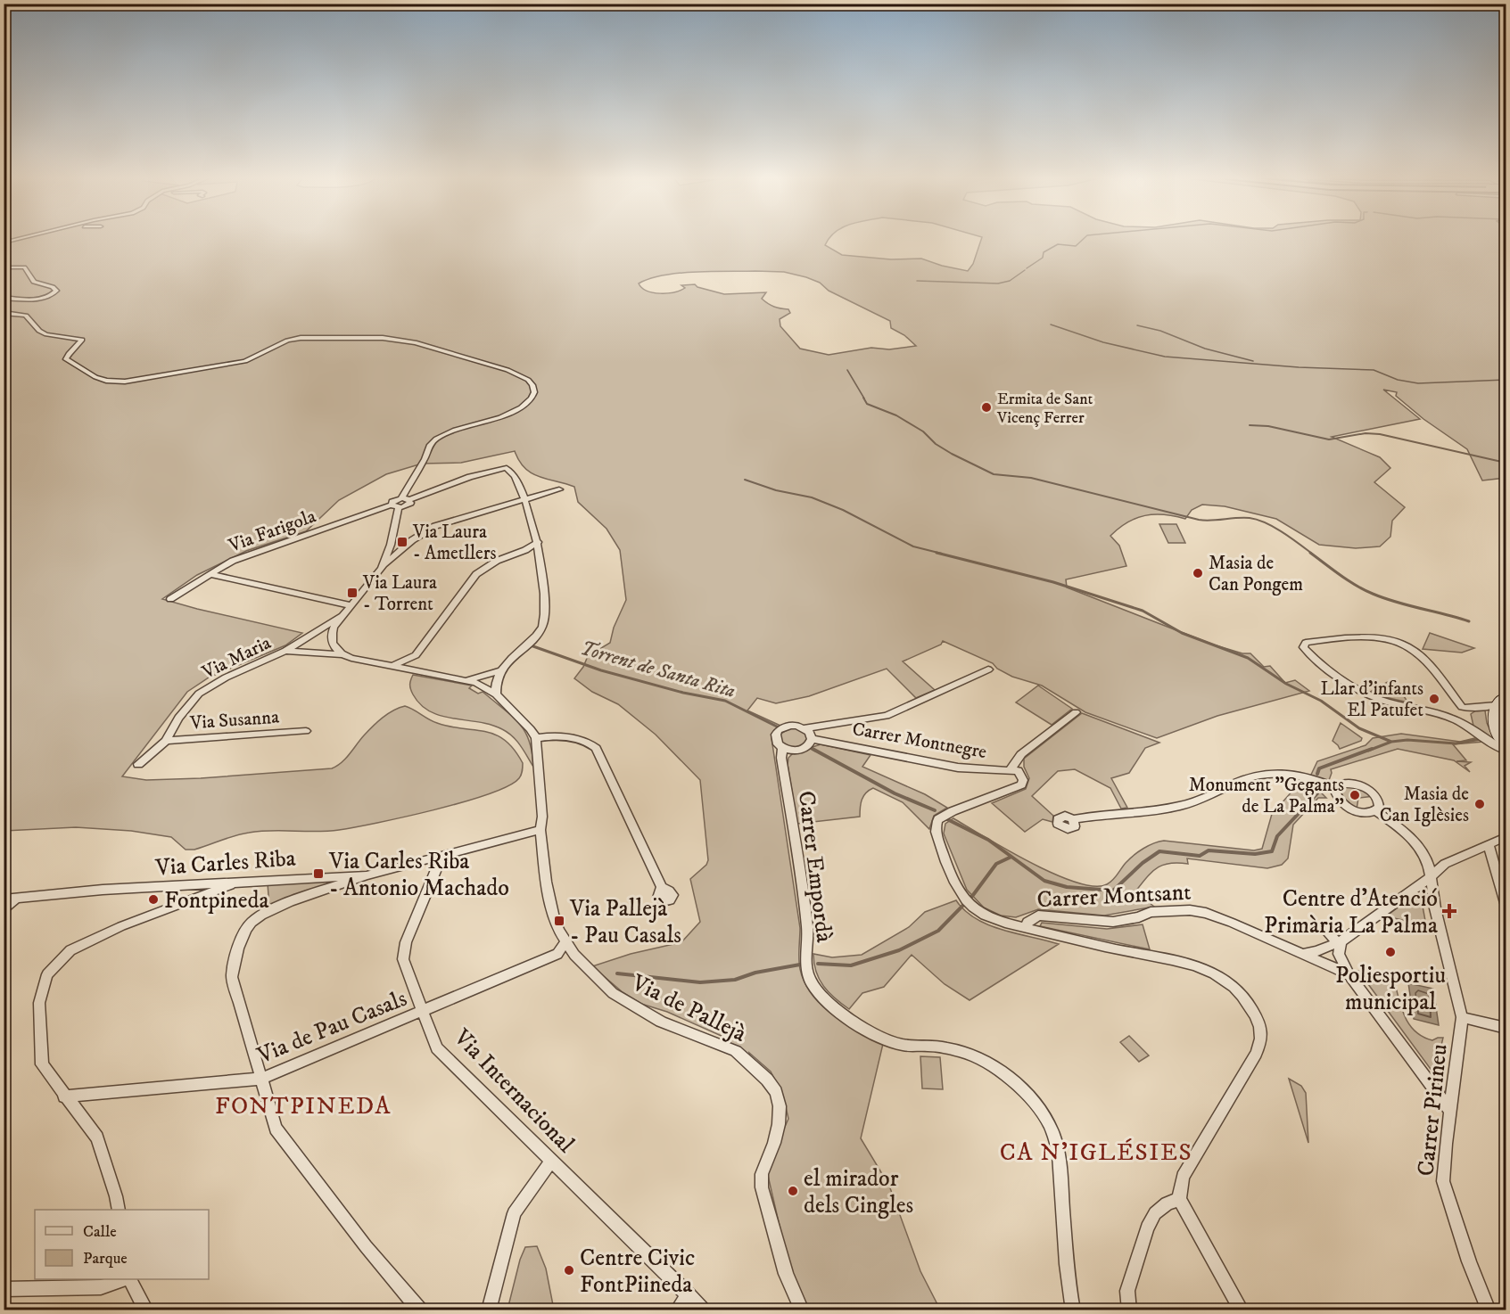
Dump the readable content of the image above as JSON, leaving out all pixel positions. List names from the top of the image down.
{
  "streets": {
    "street": [
      "Via Farigola",
      "Via Maria",
      "Via Susanna",
      "Carrer Montnegre",
      "Via Carles Riba",
      "Carrer Empordà",
      "Carrer Montsant",
      "Via de Pallejà",
      "Via de Pau Casals",
      "Via Internacional",
      "Carrer Pirineu"
    ]
  },
  "crossings": [
    ["Via Maria", "Via Susanna"],
    ["Carrer Montnegre", "Carrer Empordà"],
    ["Carrer Montnegre", "Carrer Montsant"],
    ["Via Carles Riba", "Via de Pallejà"],
    ["Via Carles Riba", "Via Internacional"],
    ["Carrer Montsant", "Carrer Pirineu"],
    ["Via de Pallejà", "Via de Pau Casals"],
    ["Via de Pau Casals", "Via Internacional"]
  ],
  "districts": ["FONTPINEDA", "CA N'IGLÉSIES"],
  "water": ["Torrent de Santa Rita"],
  "places": {
    "other": [
      "Ermita de Sant Vicenç Ferrer",
      "Masia de Can Pongem",
      "Llar d'infants El Patufet",
      "Monument \"Gegants de La Palma\"",
      "Masia de Can Iglèsies",
      "Fontpineda",
      "Poliesportiu municipal",
      "el mirador dels Cingles",
      "Centre Civic FontPiineda"
    ],
    "transit": [
      "Via Laura - Ametllers",
      "Via Laura - Torrent",
      "Via Carles Riba - Antonio Machado",
      "Via Pallejà - Pau Casals"
    ],
    "health": ["Centre d'Atenció Primària La Palma"]
  },
  "legend": ["Calle", "Parque"]
}
